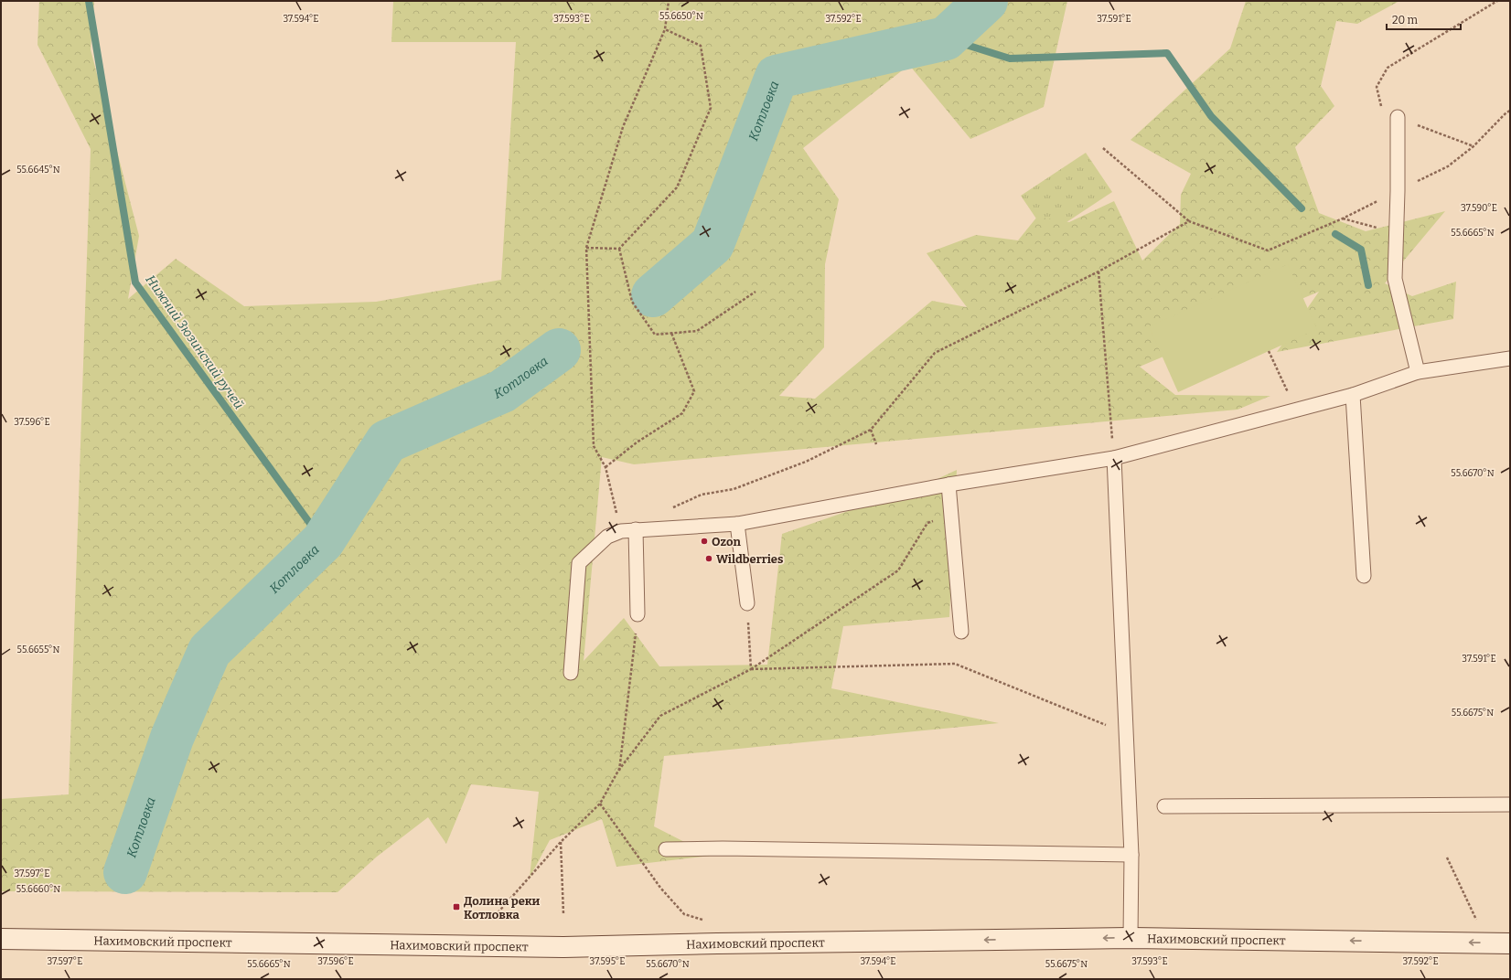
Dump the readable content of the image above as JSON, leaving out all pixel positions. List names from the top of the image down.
{
  "streets": {
    "main road": ["Нахимовский проспект"]
  },
  "one_way": ["Нахимовский проспект"],
  "water": ["Котловка", "Нижний Зюзинский ручей"],
  "places": {
    "other": ["Ozon", "Wildberries"],
    "transit": ["Долина реки Котловка"]
  },
  "scale_bar": "20 m",
  "coordinates": [
    "55.6650°N",
    "37.593°E",
    "37.591°E",
    "37.594°E",
    "37.592°E",
    "55.6645°N",
    "37.590°E",
    "55.6665°N",
    "37.596°E",
    "55.6670°N",
    "55.6655°N",
    "55.6675°N",
    "37.597°E",
    "55.6660°N",
    "37.595°E"
  ]
}
